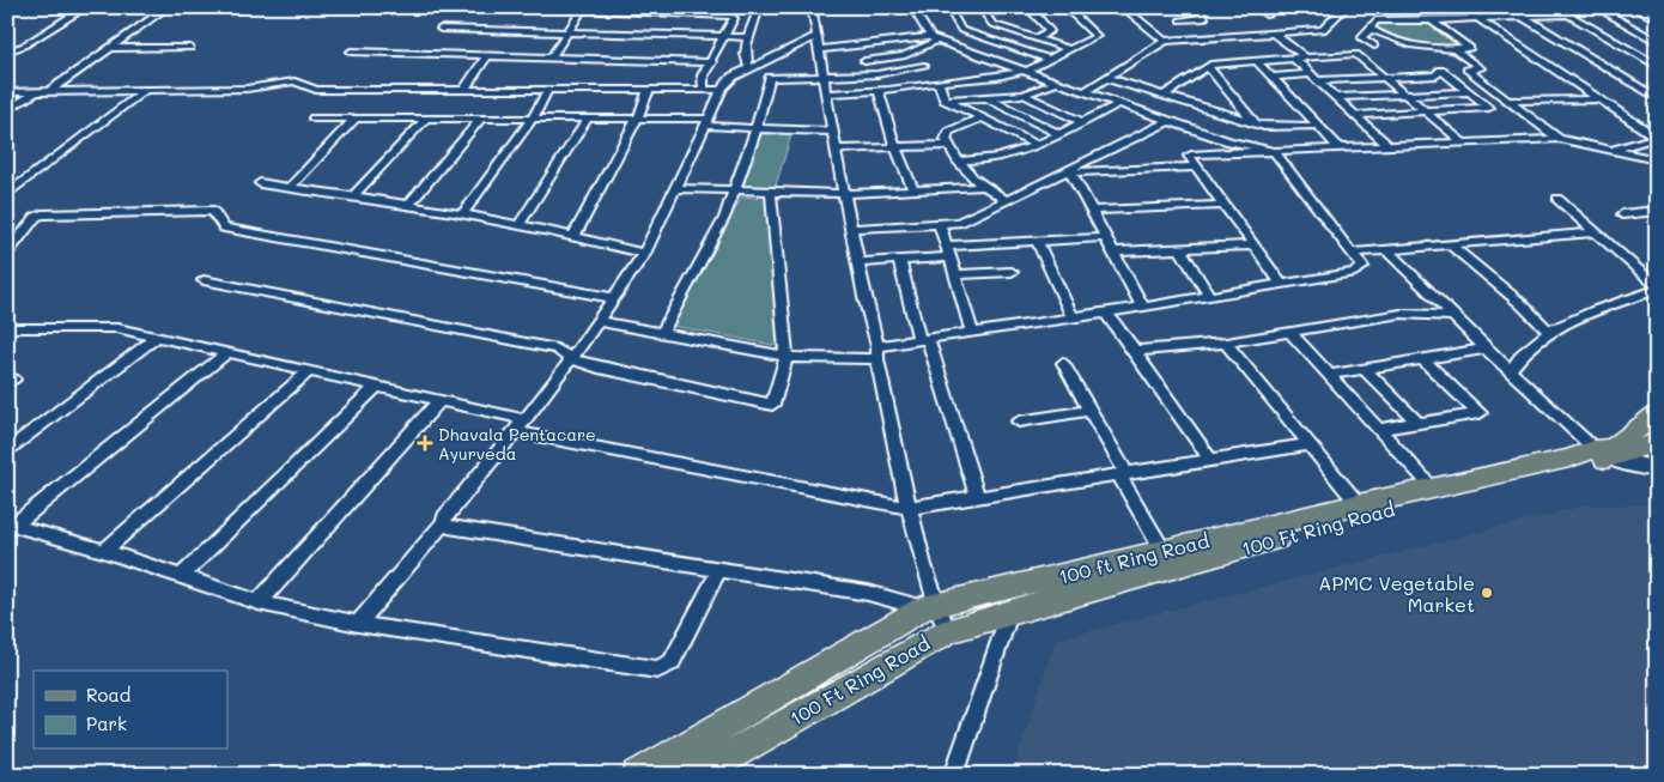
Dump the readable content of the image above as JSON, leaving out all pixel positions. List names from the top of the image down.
{
  "streets": {
    "main road": ["100 Ft Ring Road", "100 ft Ring Road"]
  },
  "crossings": [
    ["100 Ft Ring Road", "100 ft Ring Road"]
  ],
  "places": {
    "health": ["Dhavala Pentacare Ayurveda"],
    "other": ["APMC Vegetable Market"]
  },
  "legend": ["Road", "Park"]
}
